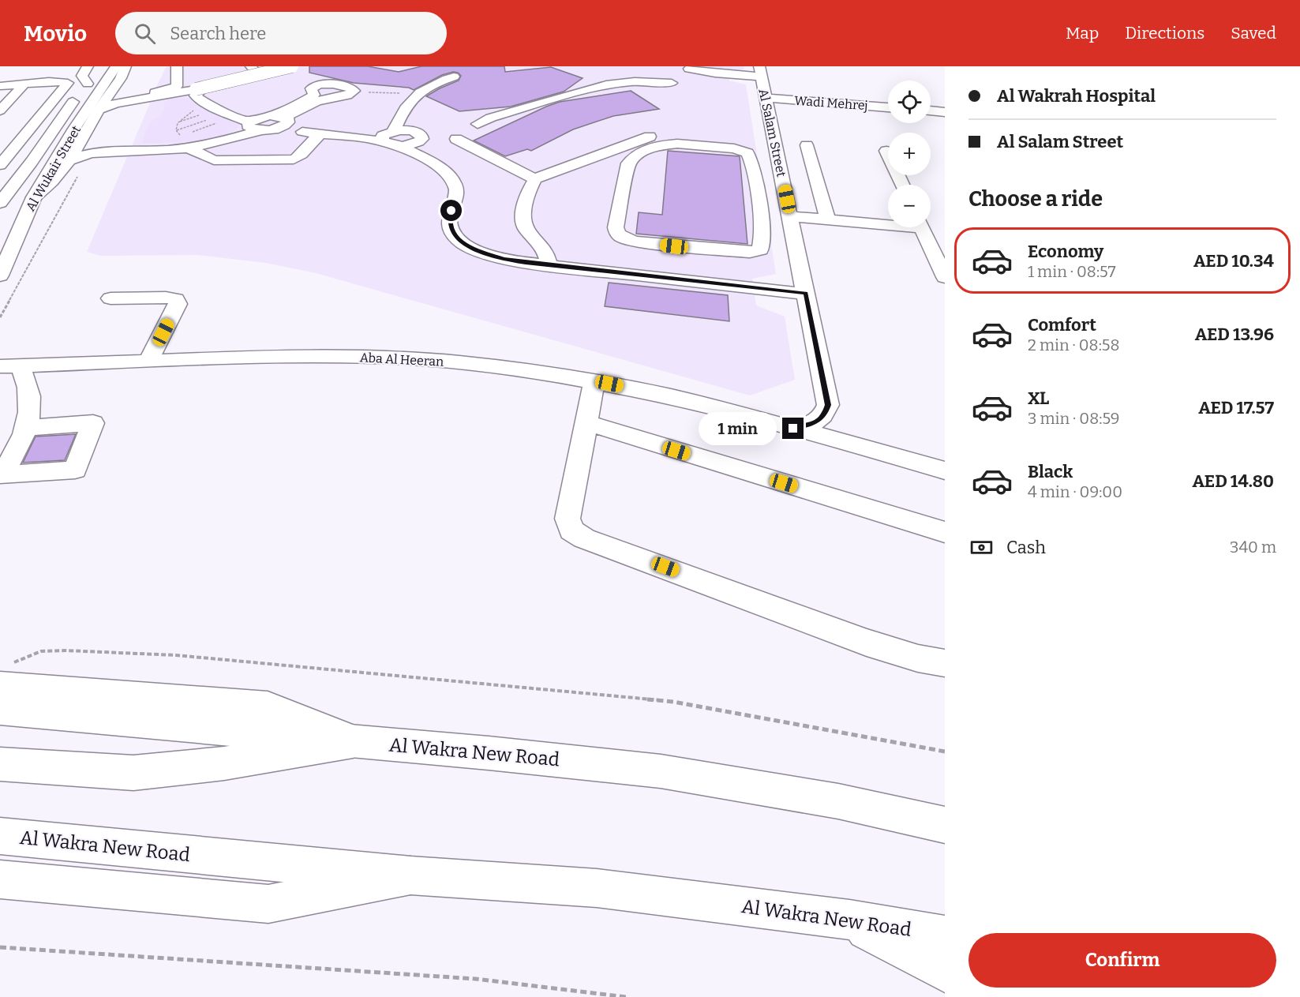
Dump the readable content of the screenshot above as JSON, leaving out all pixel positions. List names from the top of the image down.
{
  "streets": {
    "street": [
      "Wadi Mehrej",
      "Al Salam Street",
      "Al Wukair Street",
      "Aba Al Heeran",
      "Al Wakra New Road"
    ]
  },
  "crossings": [
    ["Wadi Mehrej", "Al Salam Street"],
    ["Al Salam Street", "Aba Al Heeran"]
  ],
  "page": {
    "header": "Movio",
    "search": "Search here",
    "nav": ["Map", "Directions", "Saved"],
    "banner": ["Al Wakrah Hospital", "Al Salam Street"],
    "map_buttons": ["+", "−"],
    "heading": "Choose a ride",
    "list": [
      {
        "name": "Economy",
        "note": "1 min · 08:57",
        "value": "AED 10.34"
      },
      {
        "name": "Comfort",
        "note": "2 min · 08:58",
        "value": "AED 13.96"
      },
      {
        "name": "XL",
        "note": "3 min · 08:59",
        "value": "AED 17.57"
      },
      {
        "name": "Black",
        "note": "4 min · 09:00",
        "value": "AED 14.80"
      }
    ],
    "bubble": "1 min",
    "pay": ["Cash", "340 m"],
    "buttons": "Confirm"
  }
}
